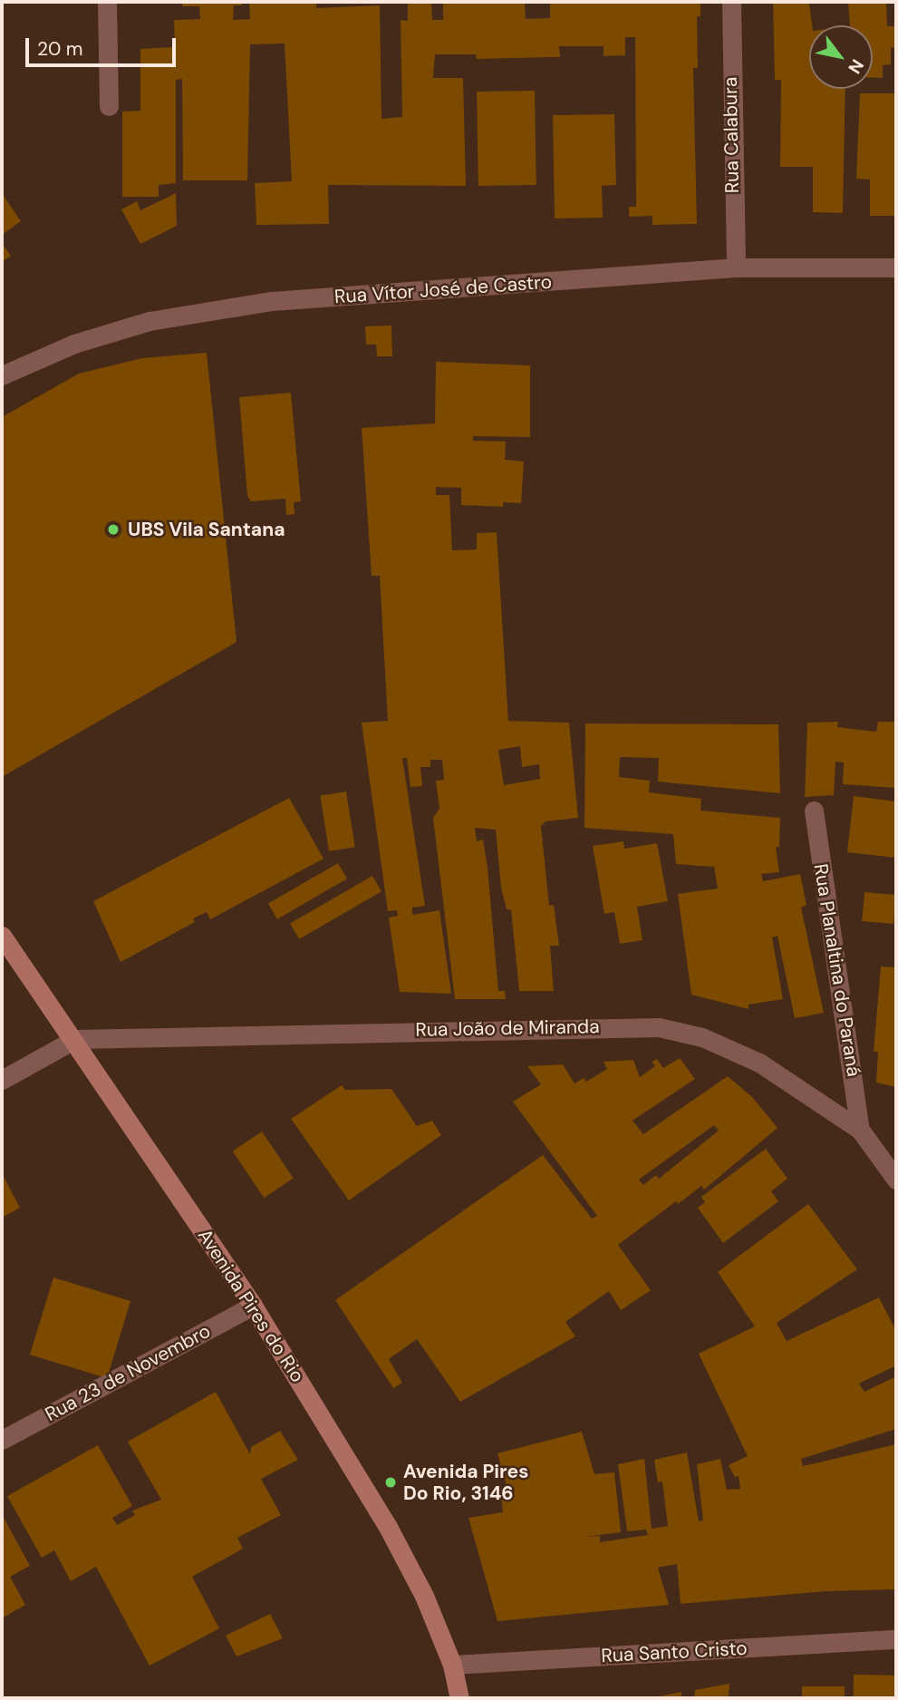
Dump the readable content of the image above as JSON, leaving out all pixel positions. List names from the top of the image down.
{
  "streets": {
    "main road": ["Avenida Pires do Rio"],
    "street": [
      "Rua Calabura",
      "Rua Vítor José de Castro",
      "Rua Planaltina do Paraná",
      "Rua João de Miranda",
      "Rua 23 de Novembro",
      "Rua Santo Cristo"
    ]
  },
  "crossings": [
    ["Rua Calabura", "Rua Vítor José de Castro"],
    ["Rua Planaltina do Paraná", "Rua João de Miranda"],
    ["Rua João de Miranda", "Avenida Pires do Rio"],
    ["Avenida Pires do Rio", "Rua 23 de Novembro"],
    ["Avenida Pires do Rio", "Rua Santo Cristo"]
  ],
  "places": ["UBS Vila Santana", "Avenida Pires Do Rio, 3146"],
  "scale_bar": "20 m",
  "north": "bottom right"
}
